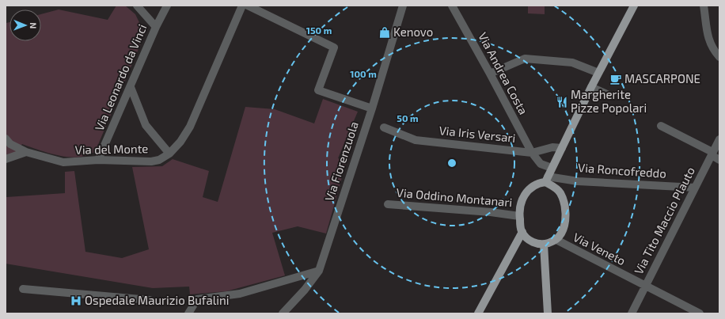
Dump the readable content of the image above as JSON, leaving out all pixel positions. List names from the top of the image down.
{
  "streets": {
    "street": [
      "Via Andrea Costa",
      "Via Leonardo da Vinci",
      "Via Iris Versari",
      "Via del Monte",
      "Via Fiorenzuola",
      "Via Roncofreddo",
      "Via Oddino Montanari",
      "Via Tito Maccio Plauto",
      "Via Veneto"
    ]
  },
  "crossings": [
    ["Via Andrea Costa", "Via Iris Versari"],
    ["Via Leonardo da Vinci", "Via del Monte"],
    ["Via Roncofreddo", "Via Oddino Montanari"],
    ["Via Roncofreddo", "Via Tito Maccio Plauto"],
    ["Via Roncofreddo", "Via Veneto"],
    ["Via Oddino Montanari", "Via Veneto"],
    ["Via Tito Maccio Plauto", "Via Veneto"]
  ],
  "places": {
    "shop": ["Kenovo"],
    "cafe": ["MASCARPONE"],
    "restaurant": ["Margherite Pizze Popolari"],
    "hospital": ["Ospedale Maurizio Bufalini"]
  },
  "north": "right",
  "rings": ["150 m", "100 m", "50 m"]
}
